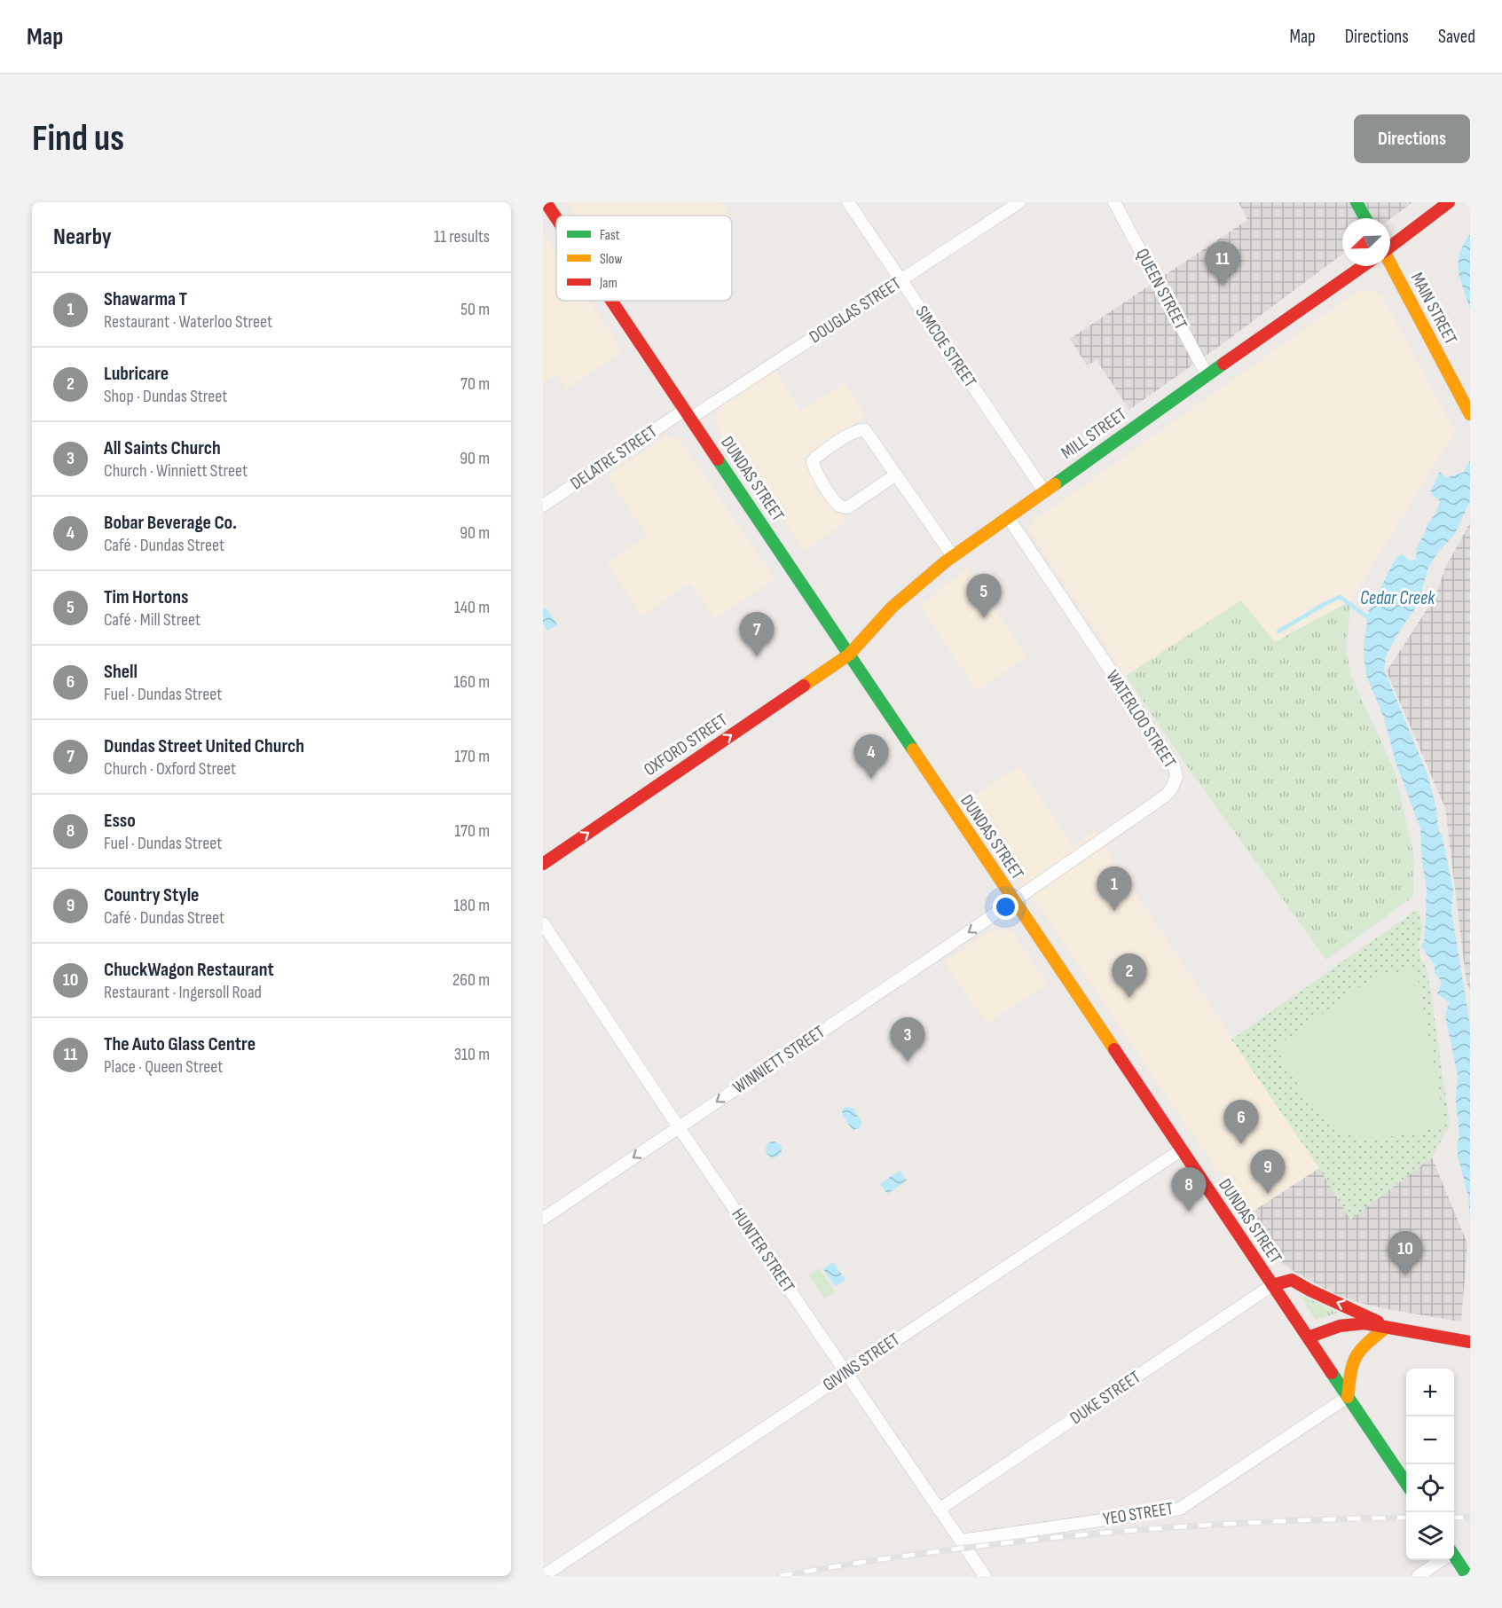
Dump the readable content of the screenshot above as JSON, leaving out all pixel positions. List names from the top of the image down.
{
  "streets": {
    "main road": [
      "MAIN STREET",
      "MILL STREET",
      "DUNDAS STREET",
      "OXFORD STREET"
    ],
    "street": [
      "QUEEN STREET",
      "DOUGLAS STREET",
      "SIMCOE STREET",
      "DELATRE STREET",
      "WATERLOO STREET",
      "WINNIETT STREET",
      "HUNTER STREET",
      "GIVINS STREET",
      "DUKE STREET",
      "YEO STREET"
    ]
  },
  "crossings": [
    ["QUEEN STREET", "MILL STREET"],
    ["DOUGLAS STREET", "SIMCOE STREET"],
    ["DOUGLAS STREET", "DELATRE STREET"],
    ["DOUGLAS STREET", "DUNDAS STREET"],
    ["SIMCOE STREET", "MILL STREET"],
    ["MILL STREET", "DUNDAS STREET"],
    ["MILL STREET", "WATERLOO STREET"],
    ["MILL STREET", "OXFORD STREET"],
    ["DELATRE STREET", "DUNDAS STREET"],
    ["DUNDAS STREET", "WATERLOO STREET"],
    ["DUNDAS STREET", "OXFORD STREET"],
    ["DUNDAS STREET", "WINNIETT STREET"],
    ["DUNDAS STREET", "GIVINS STREET"],
    ["DUNDAS STREET", "DUKE STREET"],
    ["DUNDAS STREET", "YEO STREET"],
    ["WATERLOO STREET", "WINNIETT STREET"],
    ["WINNIETT STREET", "HUNTER STREET"],
    ["HUNTER STREET", "GIVINS STREET"],
    ["HUNTER STREET", "DUKE STREET"],
    ["HUNTER STREET", "YEO STREET"]
  ],
  "one_way": ["OXFORD STREET", "WINNIETT STREET"],
  "water": ["Cedar Creek"],
  "legend": ["Fast", "Slow", "Jam"],
  "north": "bottom left",
  "page": {
    "header": "Map",
    "nav": ["Map", "Directions", "Saved"],
    "buttons": "Directions",
    "title": "Find us",
    "heading": ["Nearby", "11 results"],
    "pins": [
      "11",
      "5",
      "7",
      "4",
      "1",
      "2",
      "3",
      "6",
      "9",
      "8",
      "10"
    ],
    "list": [
      {
        "mark": "1",
        "name": "Shawarma T",
        "note": "Restaurant · Waterloo Street",
        "value": "50 m"
      },
      {
        "mark": "2",
        "name": "Lubricare",
        "note": "Shop · Dundas Street",
        "value": "70 m"
      },
      {
        "mark": "3",
        "name": "All Saints Church",
        "note": "Church · Winniett Street",
        "value": "90 m"
      },
      {
        "mark": "4",
        "name": "Bobar Beverage Co.",
        "note": "Café · Dundas Street",
        "value": "90 m"
      },
      {
        "mark": "5",
        "name": "Tim Hortons",
        "note": "Café · Mill Street",
        "value": "140 m"
      },
      {
        "mark": "6",
        "name": "Shell",
        "note": "Fuel · Dundas Street",
        "value": "160 m"
      },
      {
        "mark": "7",
        "name": "Dundas Street United Church",
        "note": "Church · Oxford Street",
        "value": "170 m"
      },
      {
        "mark": "8",
        "name": "Esso",
        "note": "Fuel · Dundas Street",
        "value": "170 m"
      },
      {
        "mark": "9",
        "name": "Country Style",
        "note": "Café · Dundas Street",
        "value": "180 m"
      },
      {
        "mark": "10",
        "name": "ChuckWagon Restaurant",
        "note": "Restaurant · Ingersoll Road",
        "value": "260 m"
      },
      {
        "mark": "11",
        "name": "The Auto Glass Centre",
        "note": "Place · Queen Street",
        "value": "310 m"
      }
    ],
    "map_buttons": ["+", "−"]
  }
}
